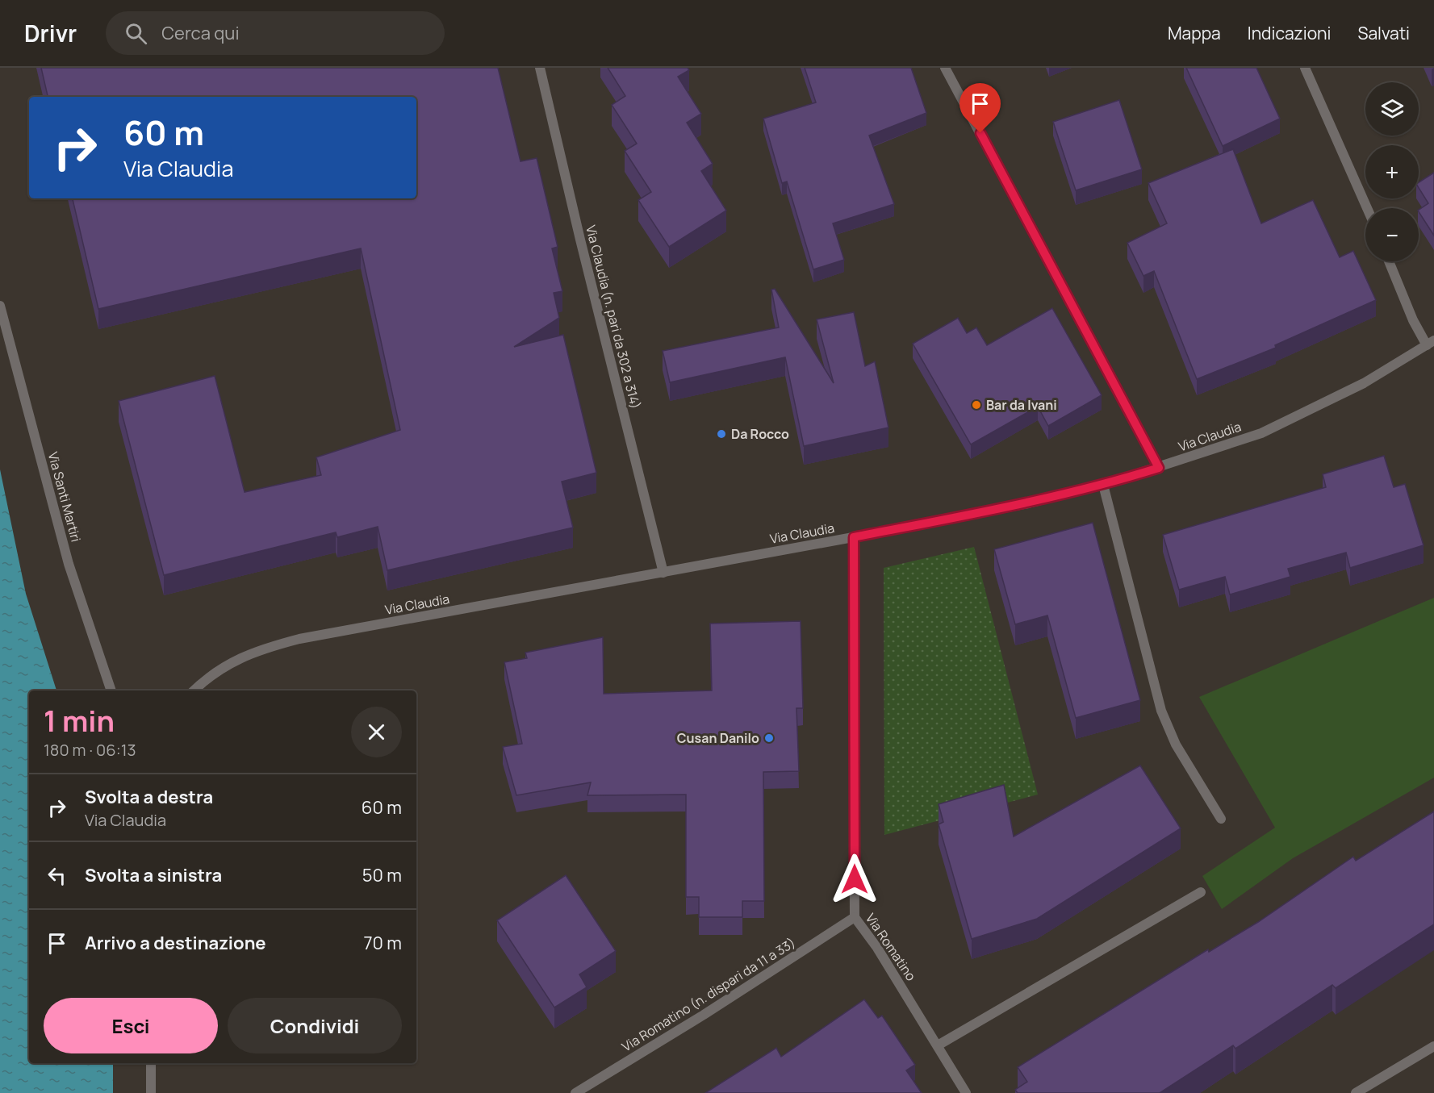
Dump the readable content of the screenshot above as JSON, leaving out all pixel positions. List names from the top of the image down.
{
  "streets": {
    "street": [
      "Via Claudia (n. pari da 302 a 314)",
      "Via Claudia",
      "Via Santi Martiri",
      "Via Romatino",
      "Via Romatino (n. dispari da 11 a 33)"
    ]
  },
  "crossings": [
    ["Via Claudia (n. pari da 302 a 314)", "Via Claudia"],
    ["Via Claudia", "Via Romatino"],
    ["Via Romatino", "Via Romatino (n. dispari da 11 a 33)"]
  ],
  "places": ["Bar da Ivani", "Da Rocco", "Cusan Danilo"],
  "page": {
    "header": "Drivr",
    "search": "Cerca qui",
    "nav": ["Mappa", "Indicazioni", "Salvati"],
    "map_buttons": ["+", "−"],
    "turn": ["60 m", "Via Claudia"],
    "heading": ["1 min", "180 m · 06:13"],
    "list": [
      {
        "name": "Svolta a destra",
        "note": "Via Claudia",
        "value": "60 m"
      },
      {
        "name": "Svolta a sinistra",
        "value": "50 m"
      },
      {
        "name": "Arrivo a destinazione",
        "value": "70 m"
      }
    ],
    "buttons": ["Esci", "Condividi"]
  }
}
